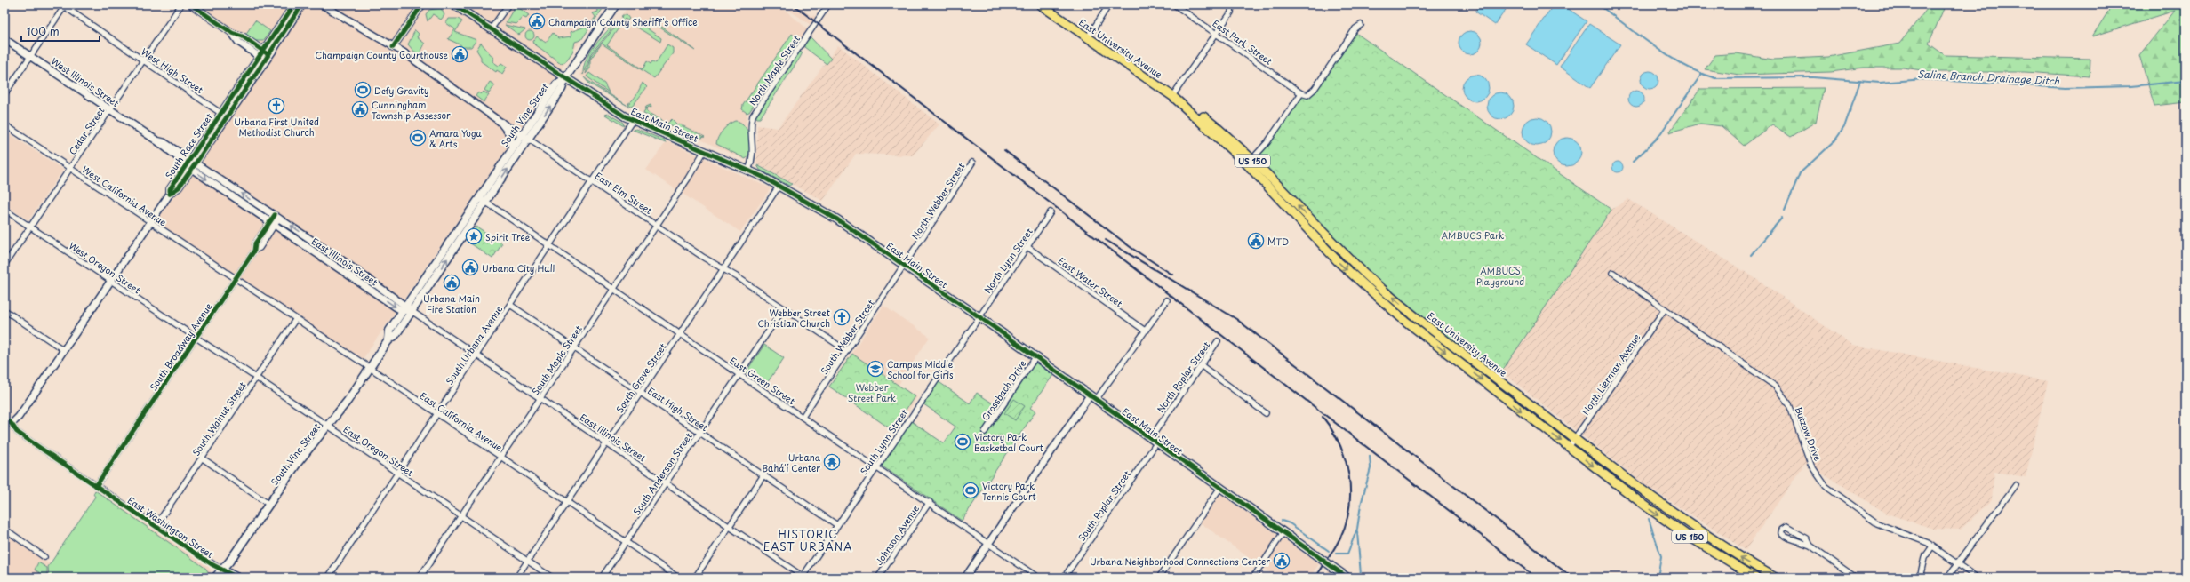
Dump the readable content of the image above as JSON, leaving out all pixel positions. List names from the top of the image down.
{
  "streets": {
    "main road": [
      "East University Avenue",
      "South Vine Street",
      "East Main Street",
      "US 150",
      "East Washington Street"
    ],
    "street": [
      "East Park Street",
      "West High Street",
      "North Maple Street",
      "West Illinois Street",
      "Cedar Street",
      "South Race Street",
      "East Elm Street",
      "West California Avenue",
      "North Webber Street",
      "North Lynn Street",
      "East Illinois Street",
      "West Oregon Street",
      "East Water Street",
      "South Webber Street",
      "South Urbana Avenue",
      "South Broadway Avenue",
      "South Maple Street",
      "North Lierman Avenue",
      "North Poplar Street",
      "South Grove Street",
      "East Green Street",
      "Grossbach Drive",
      "East High Street",
      "South Walnut Street",
      "East California Avenue",
      "Butzow Drive",
      "South Lynn Street",
      "East Oregon Street",
      "South Anderson Street",
      "South Poplar Street",
      "Johnson Avenue"
    ]
  },
  "crossings": [
    ["East University Avenue", "North Lierman Avenue"],
    ["West High Street", "Cedar Street"],
    ["West High Street", "South Race Street"],
    ["North Maple Street", "East Main Street"],
    ["West Illinois Street", "Cedar Street"],
    ["West Illinois Street", "South Race Street"],
    ["West Illinois Street", "East Illinois Street"],
    ["West Illinois Street", "South Broadway Avenue"],
    ["South Vine Street", "East Main Street"],
    ["South Vine Street", "East Elm Street"],
    ["South Vine Street", "East Illinois Street"],
    ["South Vine Street", "East Green Street"],
    ["South Vine Street", "East California Avenue"],
    ["South Vine Street", "East Oregon Street"],
    ["South Vine Street", "East Washington Street"],
    ["East Main Street", "North Webber Street"],
    ["East Main Street", "North Lynn Street"],
    ["East Main Street", "South Webber Street"],
    ["East Main Street", "South Urbana Avenue"],
    ["East Main Street", "South Maple Street"],
    ["East Main Street", "North Poplar Street"],
    ["East Main Street", "South Grove Street"],
    ["East Main Street", "Grossbach Drive"],
    ["East Main Street", "South Lynn Street"],
    ["East Main Street", "South Poplar Street"],
    ["Cedar Street", "West California Avenue"],
    ["Cedar Street", "West Oregon Street"],
    ["South Race Street", "West California Avenue"],
    ["South Race Street", "West Oregon Street"],
    ["South Race Street", "East Washington Street"],
    ["East Elm Street", "South Webber Street"],
    ["East Elm Street", "South Urbana Avenue"],
    ["East Elm Street", "South Maple Street"],
    ["East Elm Street", "South Grove Street"],
    ["East Elm Street", "South Anderson Street"],
    ["West California Avenue", "South Broadway Avenue"],
    ["West California Avenue", "East California Avenue"],
    ["North Webber Street", "South Webber Street"],
    ["North Lynn Street", "East Water Street"],
    ["North Lynn Street", "South Lynn Street"],
    ["East Illinois Street", "South Urbana Avenue"],
    ["East Illinois Street", "South Broadway Avenue"],
    ["East Illinois Street", "South Maple Street"],
    ["East Illinois Street", "South Grove Street"],
    ["East Illinois Street", "South Lynn Street"],
    ["East Illinois Street", "South Anderson Street"],
    ["West Oregon Street", "South Broadway Avenue"],
    ["West Oregon Street", "East Oregon Street"],
    ["South Webber Street", "East Green Street"],
    ["South Urbana Avenue", "East Green Street"],
    ["South Urbana Avenue", "East High Street"],
    ["South Urbana Avenue", "East California Avenue"],
    ["South Urbana Avenue", "East Oregon Street"],
    ["South Broadway Avenue", "East California Avenue"],
    ["South Broadway Avenue", "East Oregon Street"],
    ["South Broadway Avenue", "East Washington Street"],
    ["South Maple Street", "East Green Street"],
    ["South Maple Street", "East High Street"],
    ["South Maple Street", "East California Avenue"],
    ["South Maple Street", "East Oregon Street"],
    ["North Lierman Avenue", "Butzow Drive"],
    ["North Poplar Street", "South Poplar Street"],
    ["South Grove Street", "East Green Street"],
    ["South Grove Street", "East High Street"],
    ["South Grove Street", "East California Avenue"],
    ["South Grove Street", "East Oregon Street"],
    ["East Green Street", "South Lynn Street"],
    ["East Green Street", "South Anderson Street"],
    ["East Green Street", "Johnson Avenue"],
    ["East High Street", "South Lynn Street"],
    ["East High Street", "South Anderson Street"],
    ["South Walnut Street", "East California Avenue"],
    ["South Walnut Street", "East Oregon Street"],
    ["South Walnut Street", "East Washington Street"],
    ["East California Avenue", "South Anderson Street"]
  ],
  "districts": ["HISTORIC EAST URBANA"],
  "water": ["Saline Branch Drainage Ditch"],
  "parks": ["AMBUCS Park", "AMBUCS Playground", "Webber Street Park"],
  "places": {
    "public building": [
      "Champaign County Sheriff's Office",
      "Champaign County Courthouse",
      "Cunningham Township Assessor",
      "MTD",
      "Urbana City Hall",
      "Urbana Main Fire Station",
      "Urbana Neighborhood Connections Center"
    ],
    "sports": [
      "Defy Gravity",
      "Amara Yoga & Arts",
      "Victory Park Basketbal Court",
      "Victory Park Tennis Court"
    ],
    "church": ["Urbana First United Methodist Church", "Webber Street Christian Church"],
    "place": ["Spirit Tree"],
    "school or university": ["Campus Middle School for Girls"],
    "temple": ["Urbana Bahá'í Center"]
  },
  "scale_bar": "100 m"
}
